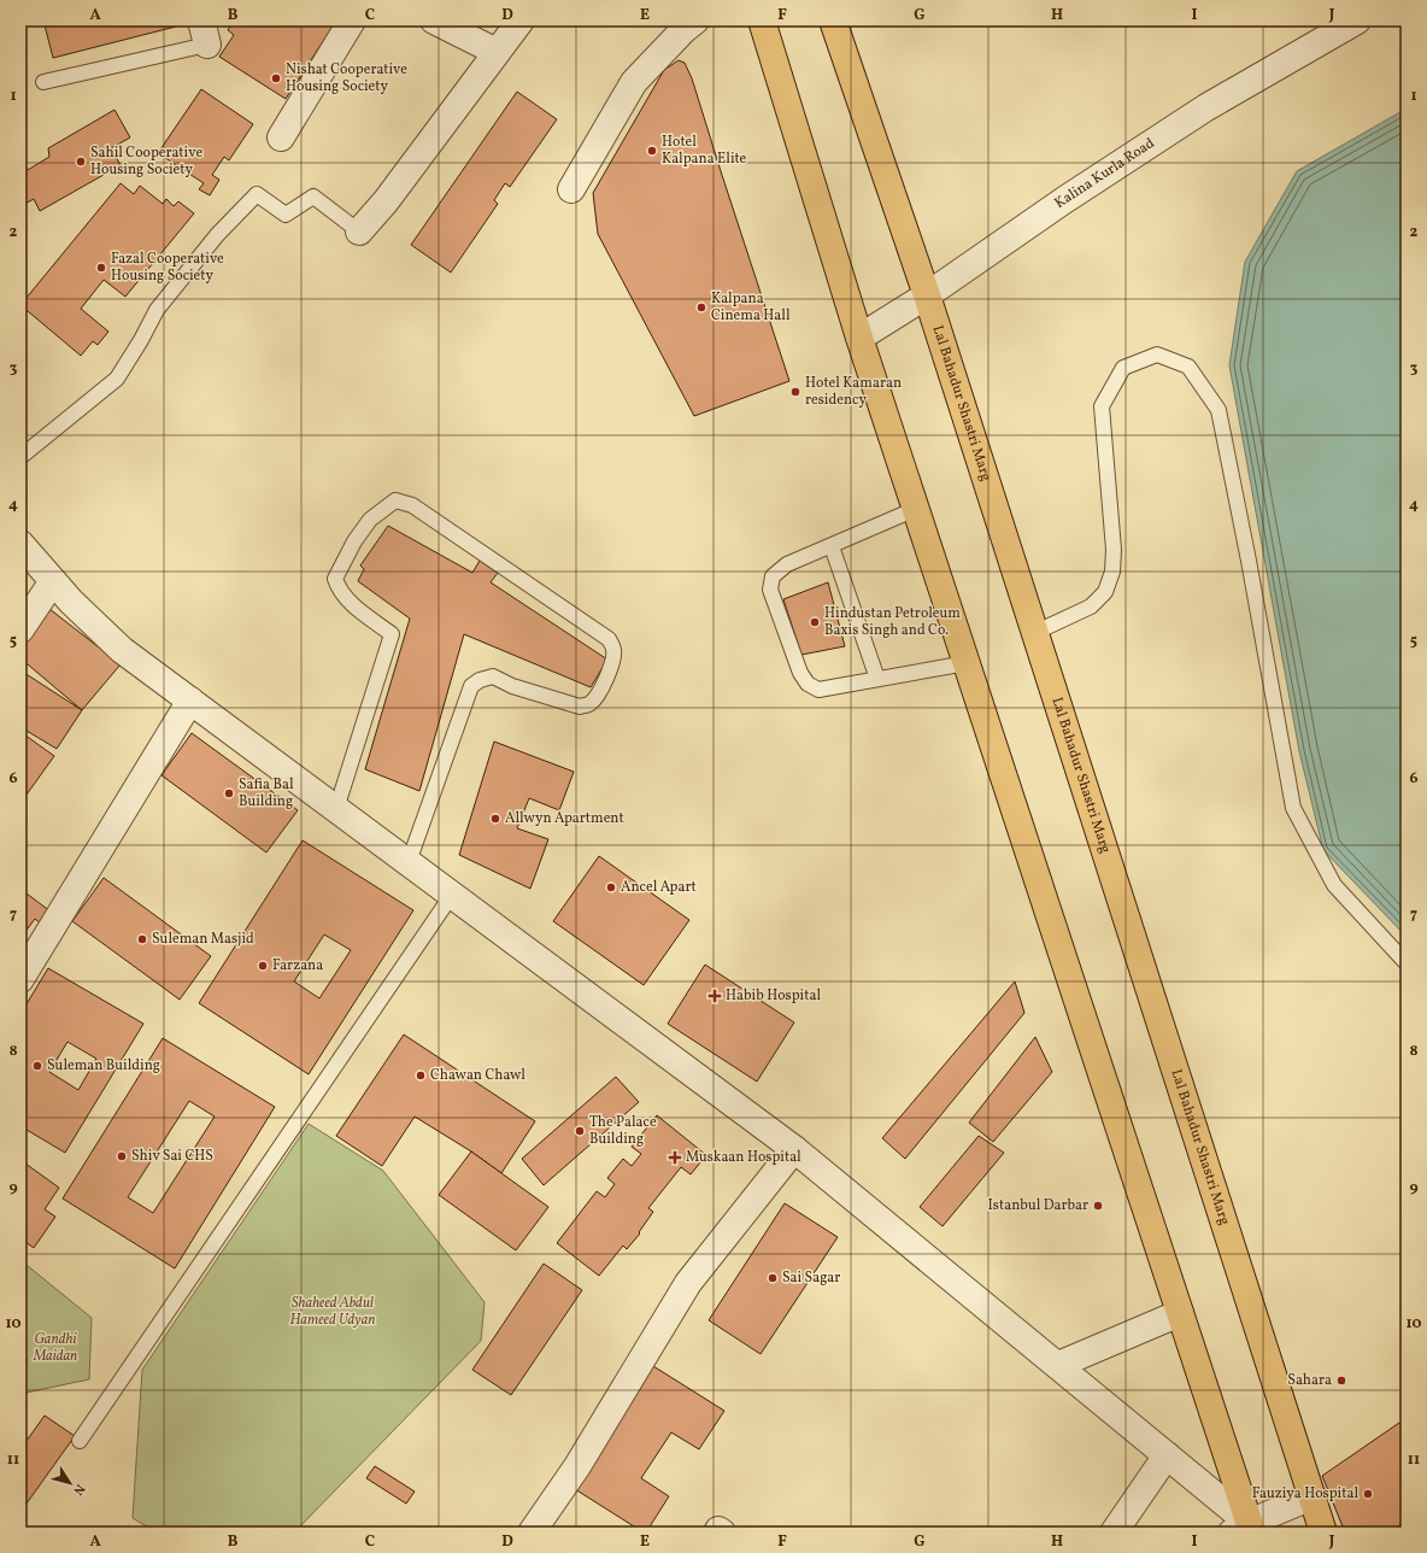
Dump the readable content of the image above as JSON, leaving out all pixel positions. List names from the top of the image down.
{
  "streets": {
    "main road": ["Lal Bahadur Shastri Marg"],
    "street": ["Kalina Kurla Road"]
  },
  "crossings": [
    ["Kalina Kurla Road", "Lal Bahadur Shastri Marg"]
  ],
  "parks": ["Shaheed Abdul Hameed Udyan", "Gandhi Maidan"],
  "places": {
    "other": [
      "Nishat Cooperative Housing Society",
      "Hotel Kalpana Elite",
      "Sahil Cooperative Housing Society",
      "Fazal Cooperative Housing Society",
      "Kalpana Cinema Hall",
      "Hotel Kamaran residency",
      "Hindustan Petroleum Baxis Singh and Co.",
      "Safia Bal Building",
      "Allwyn Apartment",
      "Ancel Apart",
      "Suleman Masjid",
      "Farzana",
      "Suleman Building",
      "Chawan Chawl",
      "The Palace Building",
      "Shiv Sai CHS",
      "Istanbul Darbar",
      "Sai Sagar",
      "Sahara",
      "Fauziya Hospital"
    ],
    "health": ["Habib Hospital", "Muskaan Hospital"]
  },
  "north": "bottom right",
  "grid": {
    "columns": [
      "A",
      "B",
      "C",
      "D",
      "E",
      "F",
      "G",
      "H",
      "I",
      "J"
    ],
    "rows": [
      "1",
      "2",
      "3",
      "4",
      "5",
      "6",
      "7",
      "8",
      "9",
      "10",
      "11"
    ]
  }
}
